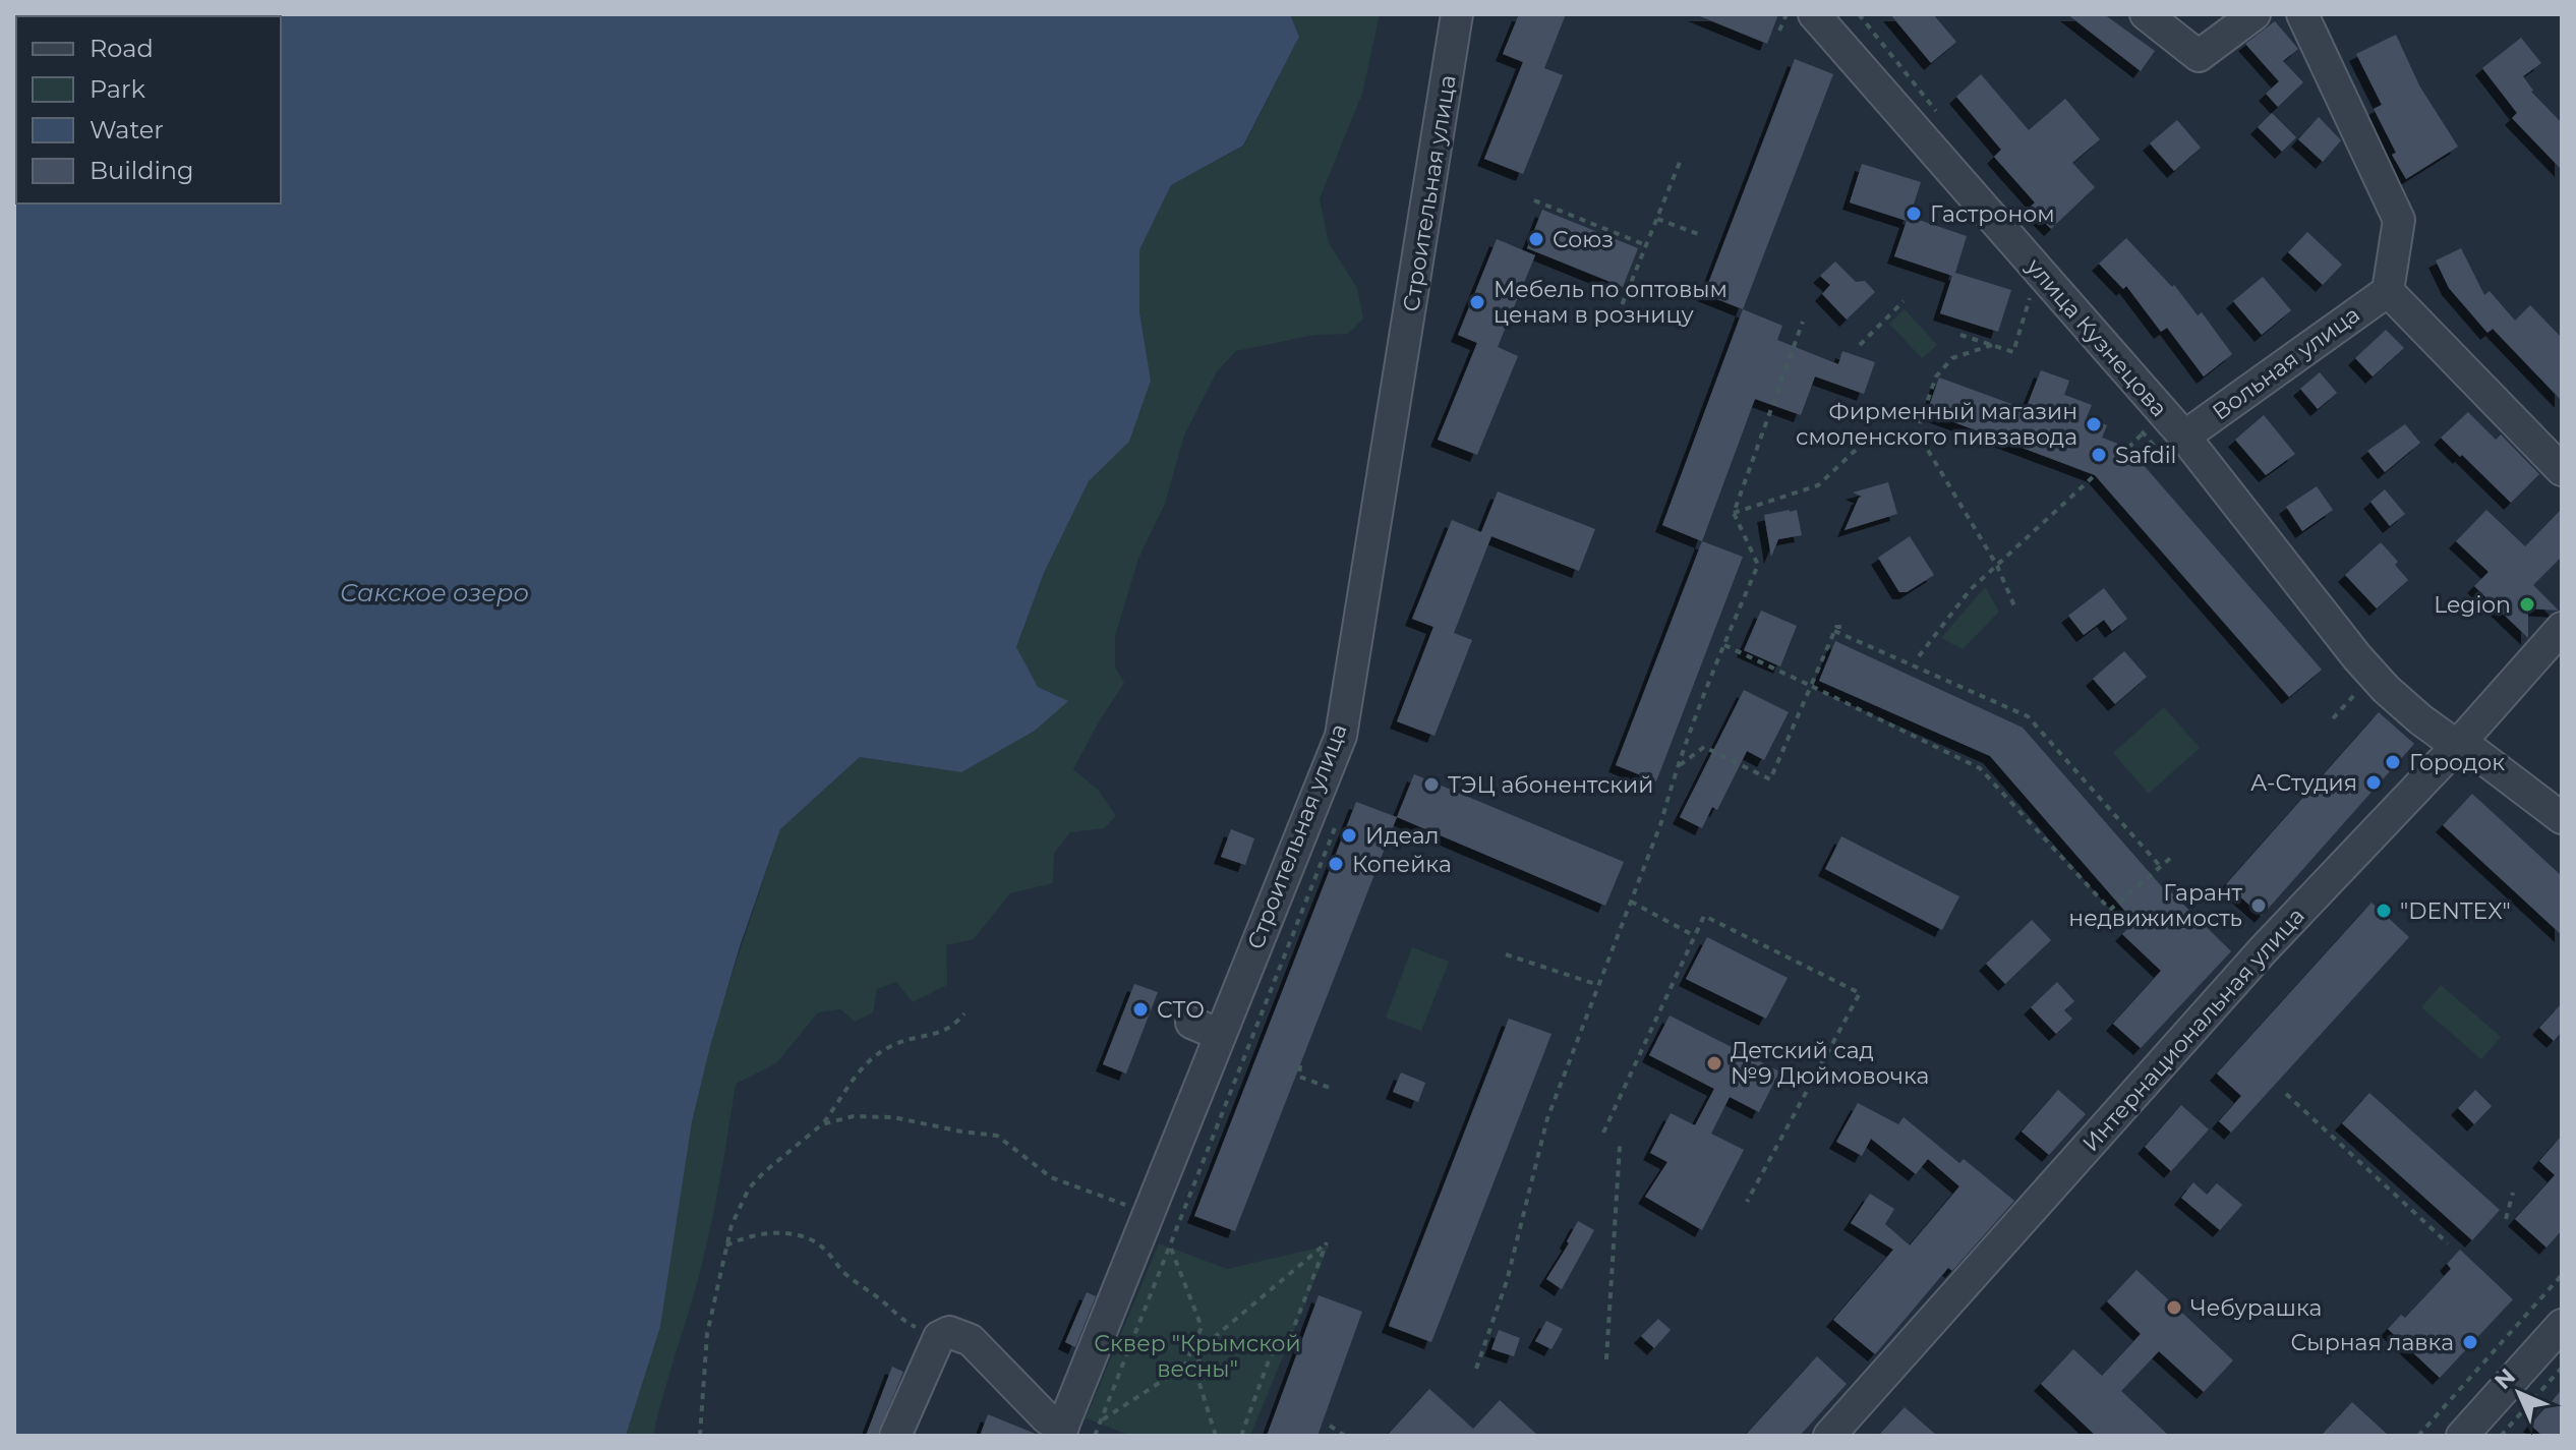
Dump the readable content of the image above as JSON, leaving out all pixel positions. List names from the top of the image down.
{
  "streets": {
    "street": [
      "Строительная улица",
      "улица Кузнецова",
      "Вольная улица",
      "Интернациональная улица"
    ]
  },
  "crossings": [
    ["улица Кузнецова", "Вольная улица"],
    ["улица Кузнецова", "Интернациональная улица"]
  ],
  "water": ["Сакское озеро"],
  "parks": ["Сквер \"Крымской весны\""],
  "places": [
    "Гастроном",
    "Союз",
    "Мебель по оптовым ценам в розницу",
    "Фирменный магазин смоленского пивзавода",
    "Safdil",
    "Legion",
    "Городок",
    "А-Студия",
    "ТЭЦ абонентский",
    "Идеал",
    "Копейка",
    "Гарант недвижимость",
    "\"DENTEX\"",
    "СТО",
    "Детский сад №9 Дюймовочка",
    "Чебурашка",
    "Сырная лавка"
  ],
  "legend": [
    "Road",
    "Park",
    "Water",
    "Building"
  ],
  "north": "top left"
}
